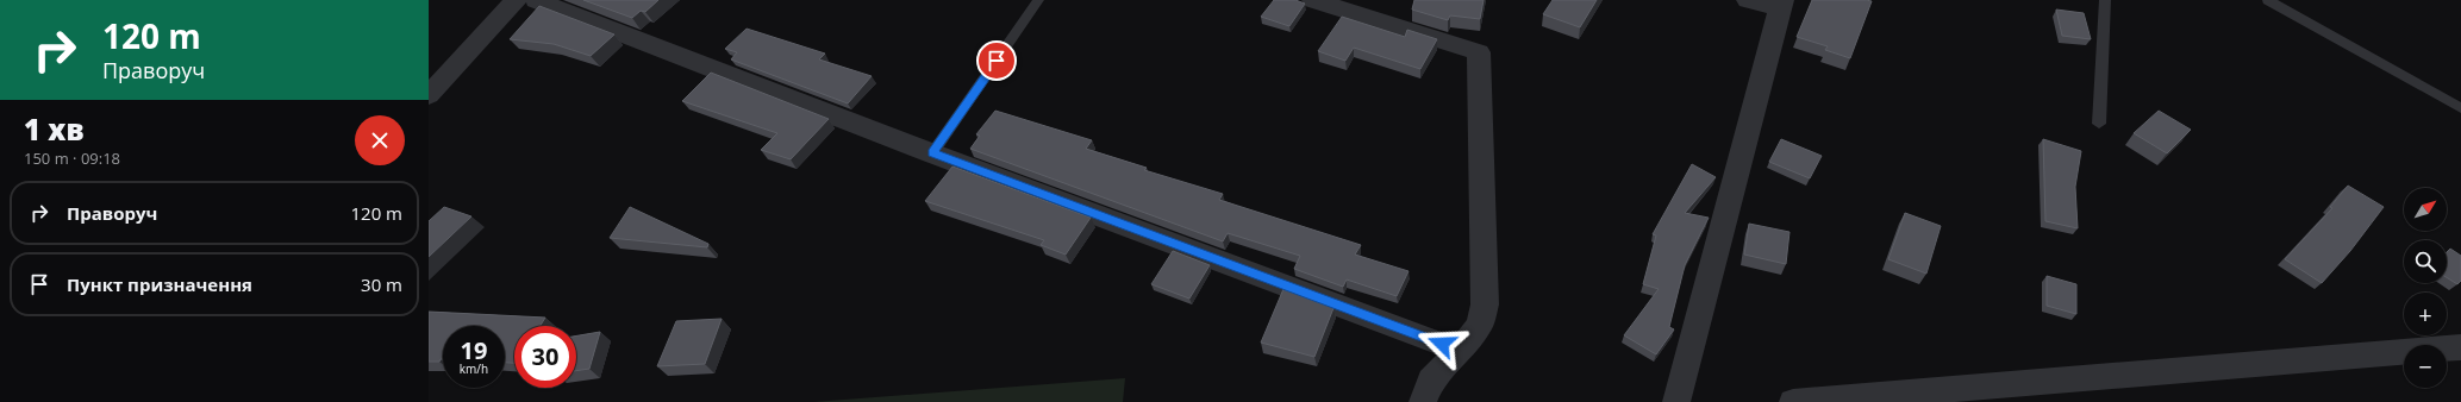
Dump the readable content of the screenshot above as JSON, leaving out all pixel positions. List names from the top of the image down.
{
  "north": "top right",
  "page": {
    "turn": ["120 m", "Праворуч"],
    "heading": ["1 хв", "150 m · 09:18"],
    "list": [
      {
        "name": "Праворуч",
        "value": "120 m"
      },
      {
        "name": "Пункт призначення",
        "value": "30 m"
      }
    ],
    "map_buttons": ["+", "−"],
    "speed": "19 km/h",
    "limit": "30"
  }
}
